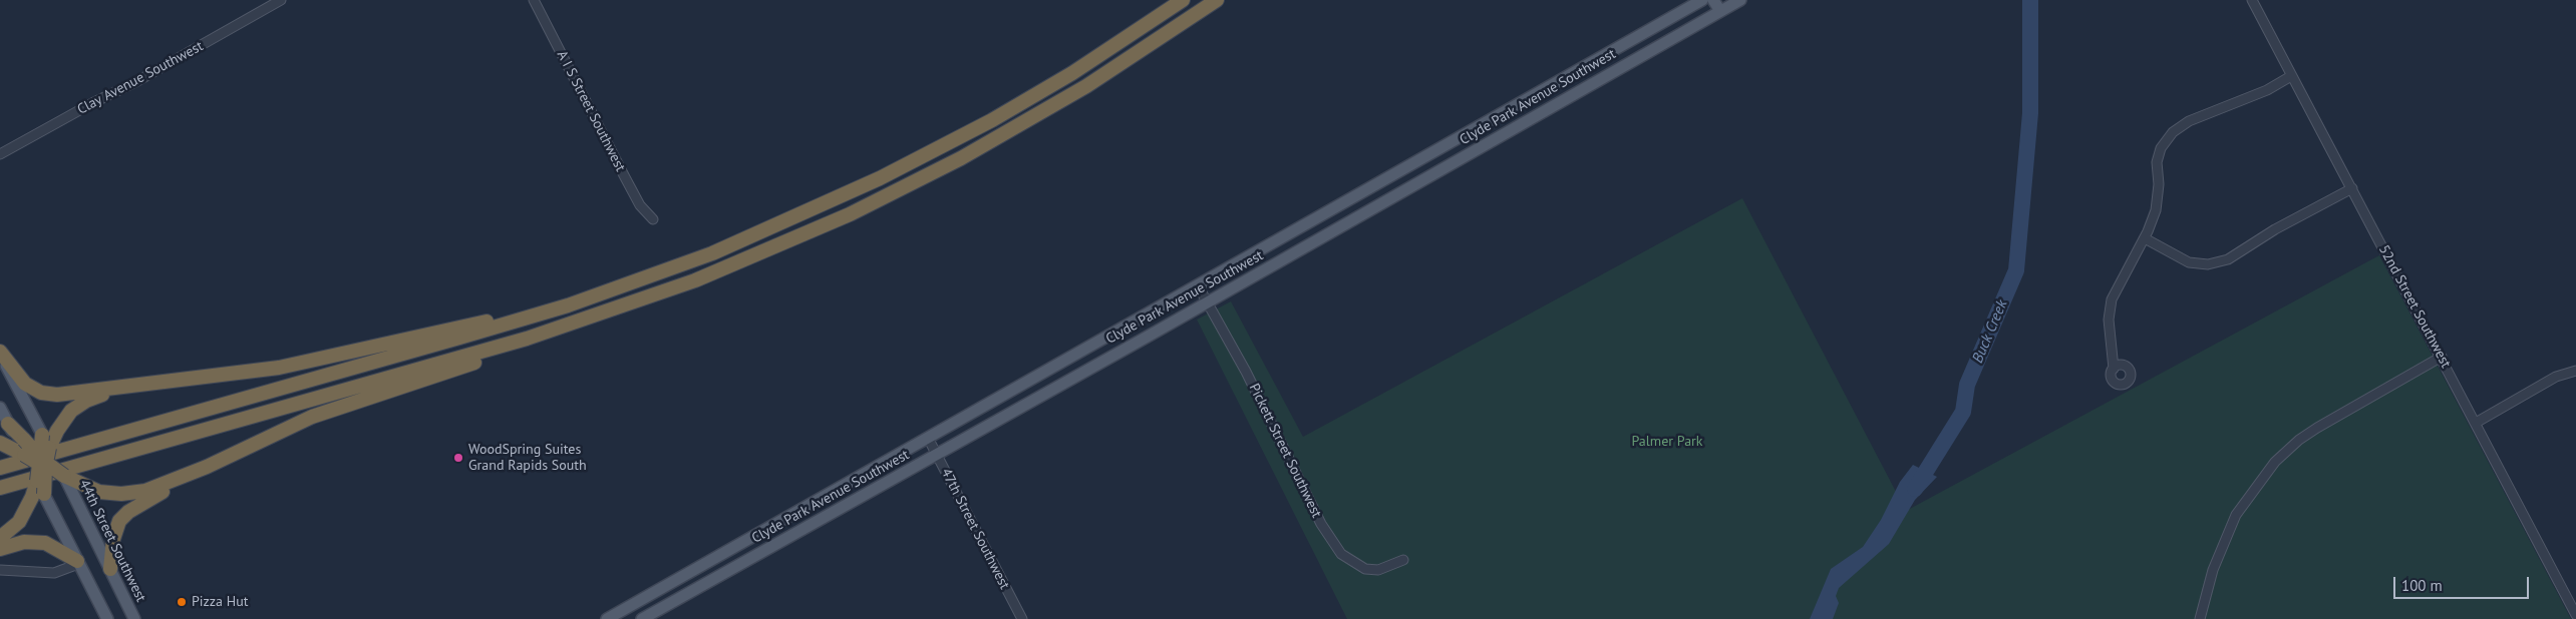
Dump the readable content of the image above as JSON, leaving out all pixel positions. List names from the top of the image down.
{
  "streets": {
    "main road": ["Clyde Park Avenue Southwest", "44th Street Southwest"],
    "street": [
      "Clay Avenue Southwest",
      "A I S Street Southwest",
      "52nd Street Southwest",
      "Pickett Street Southwest",
      "47th Street Southwest"
    ]
  },
  "crossings": [
    ["Clyde Park Avenue Southwest", "Pickett Street Southwest"],
    ["Clyde Park Avenue Southwest", "47th Street Southwest"]
  ],
  "water": ["Buck Creek"],
  "parks": ["Palmer Park"],
  "places": ["WoodSpring Suites Grand Rapids South", "Pizza Hut"],
  "scale_bar": "100 m"
}
